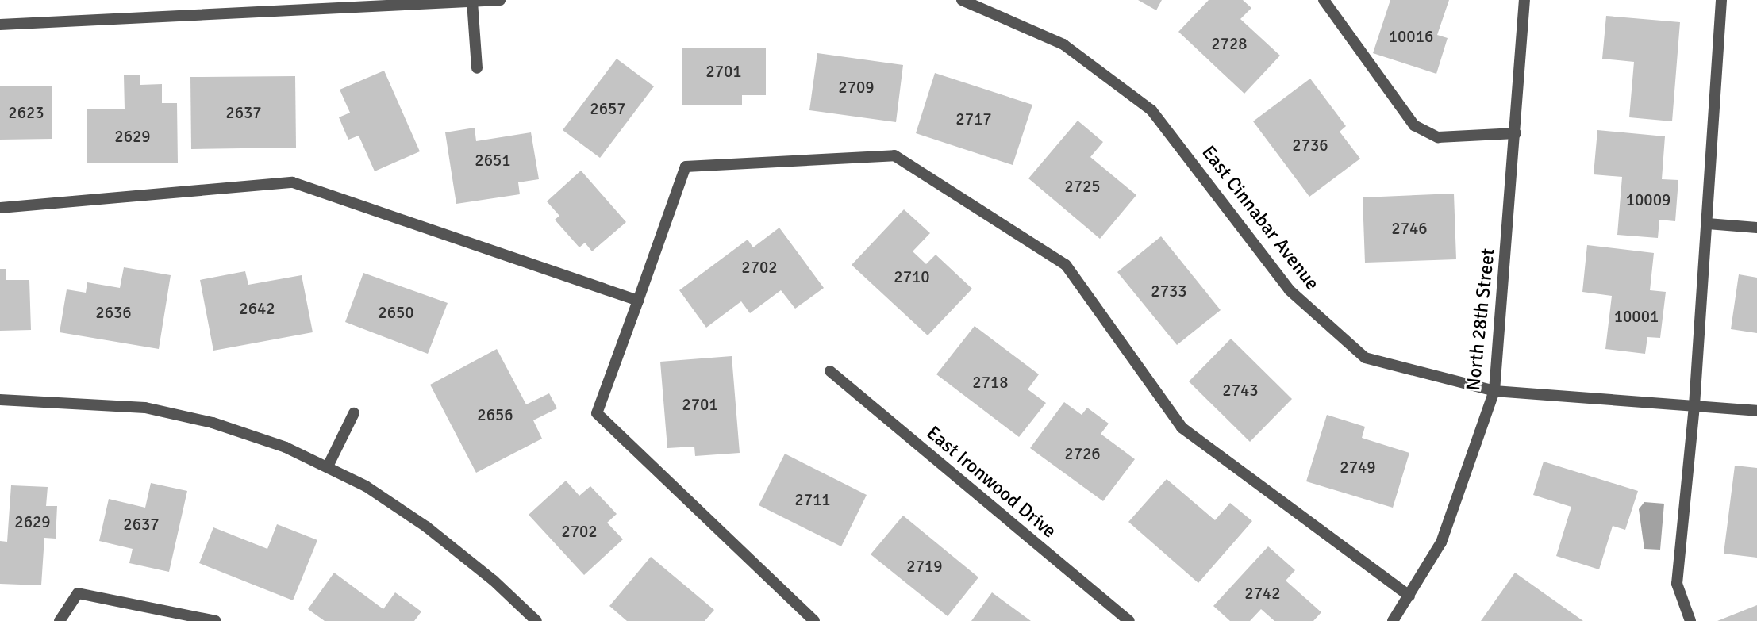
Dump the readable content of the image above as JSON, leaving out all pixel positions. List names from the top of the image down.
{
  "streets": {
    "street": ["East Cinnabar Avenue", "North 28th Street", "East Ironwood Drive"]
  },
  "crossings": [
    ["East Cinnabar Avenue", "North 28th Street"]
  ],
  "house_numbers": [
    "10016",
    "2728",
    "2701",
    "2709",
    "2657",
    "2623",
    "2637",
    "2717",
    "2629",
    "2736",
    "2651",
    "2725",
    "10009",
    "2746",
    "2702",
    "2710",
    "2733",
    "2642",
    "2636",
    "2650",
    "10001",
    "2718",
    "2743",
    "2701",
    "2656",
    "2726",
    "2749",
    "2711",
    "2629",
    "2637",
    "2702",
    "2719",
    "2742"
  ]
}
